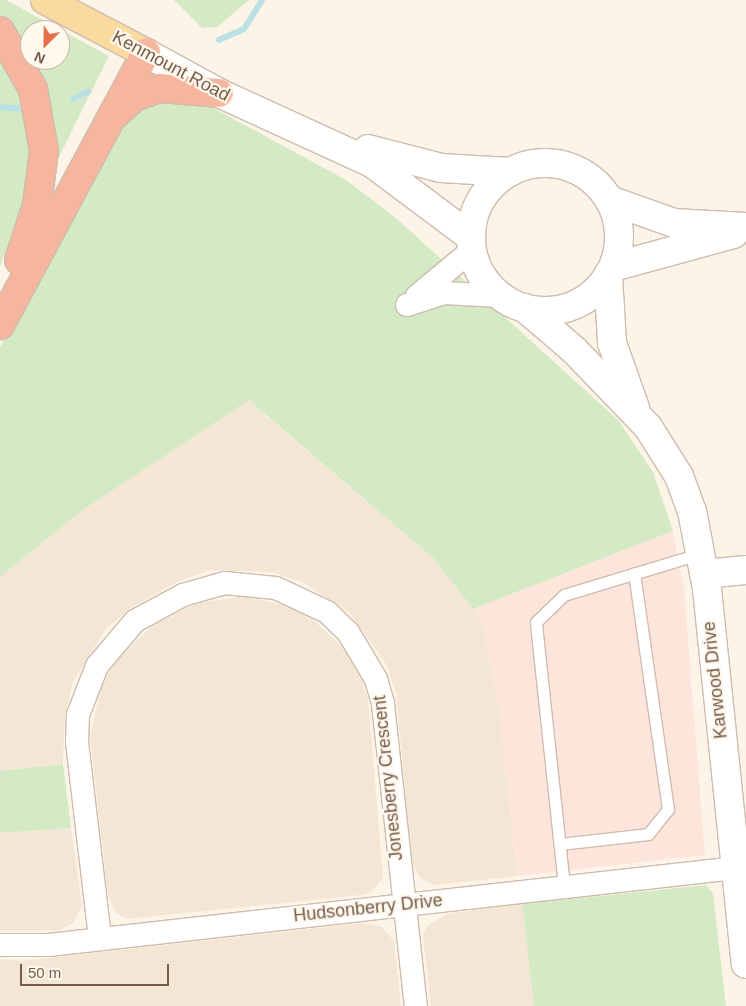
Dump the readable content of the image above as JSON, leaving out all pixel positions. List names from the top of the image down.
{
  "streets": {
    "main road": ["Kenmount Road", "Karwood Drive"],
    "street": ["Jonesberry Crescent", "Hudsonberry Drive"]
  },
  "crossings": [
    ["Kenmount Road", "Karwood Drive"],
    ["Karwood Drive", "Hudsonberry Drive"],
    ["Jonesberry Crescent", "Hudsonberry Drive"]
  ],
  "scale_bar": "50 m",
  "north": "bottom left"
}
